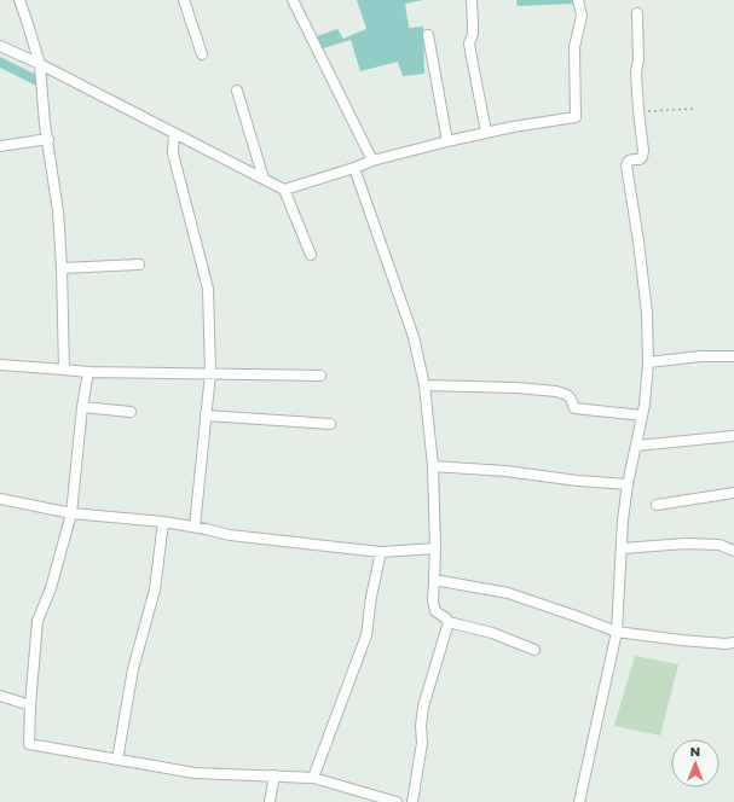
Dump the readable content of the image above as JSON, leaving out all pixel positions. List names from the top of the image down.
{
  "north": "top"
}
